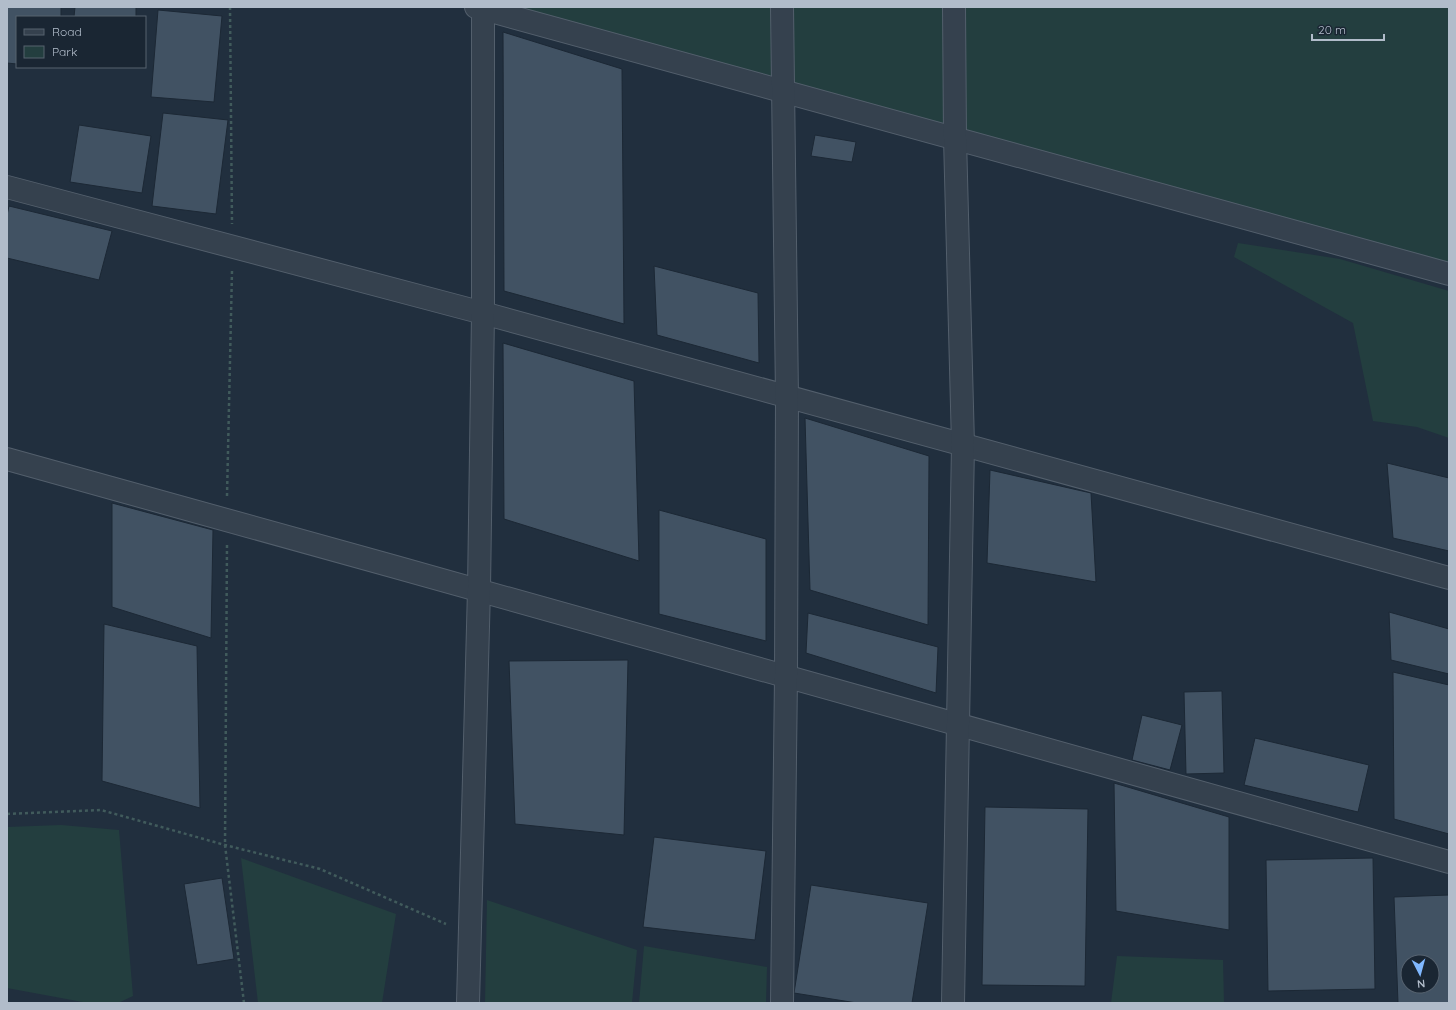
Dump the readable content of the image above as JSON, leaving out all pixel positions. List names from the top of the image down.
{
  "legend": ["Road", "Park"],
  "scale_bar": "20 m",
  "north": "bottom"
}
